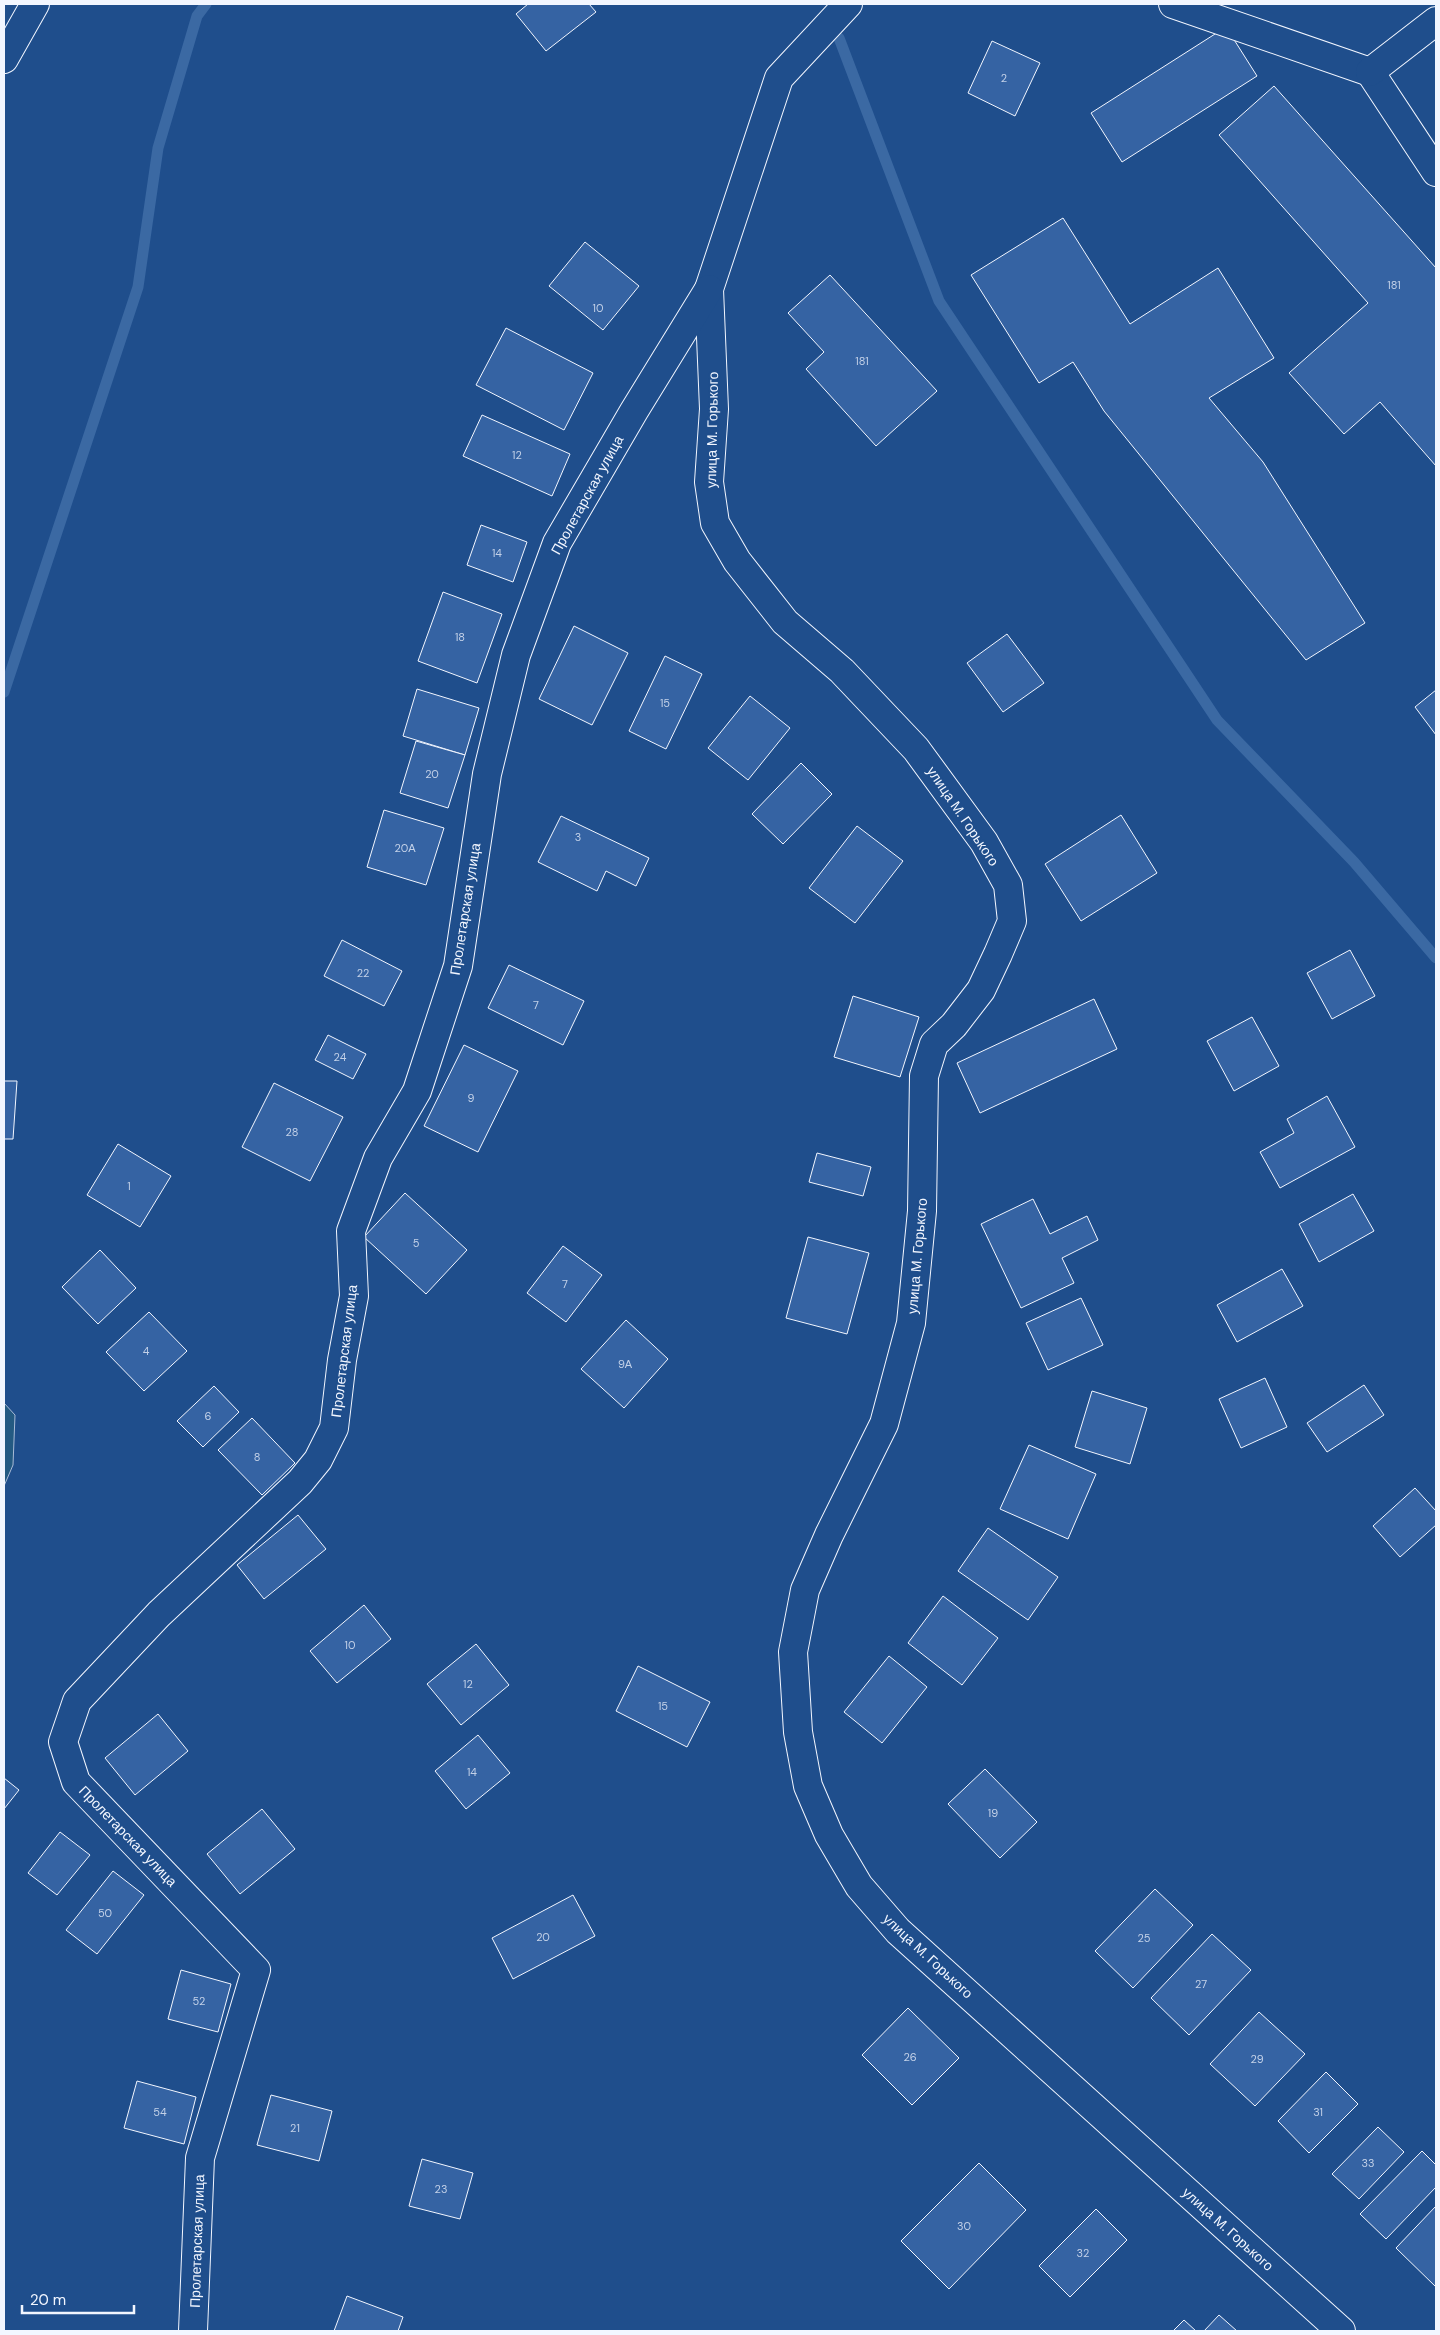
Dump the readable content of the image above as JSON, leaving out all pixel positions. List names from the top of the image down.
{
  "streets": {
    "street": ["улица М. Горького", "Пролетарская улица"]
  },
  "crossings": [
    ["улица М. Горького", "Пролетарская улица"]
  ],
  "house_numbers": [
    "2",
    "181",
    "10",
    "181",
    "12",
    "14",
    "18",
    "15",
    "20",
    "3",
    "20А",
    "22",
    "7",
    "24",
    "9",
    "28",
    "1",
    "5",
    "7",
    "4",
    "9А",
    "6",
    "8",
    "10",
    "12",
    "15",
    "14",
    "19",
    "50",
    "20",
    "25",
    "27",
    "52",
    "26",
    "29",
    "54",
    "31",
    "21",
    "33",
    "23",
    "30",
    "32"
  ],
  "scale_bar": "20 m"
}
